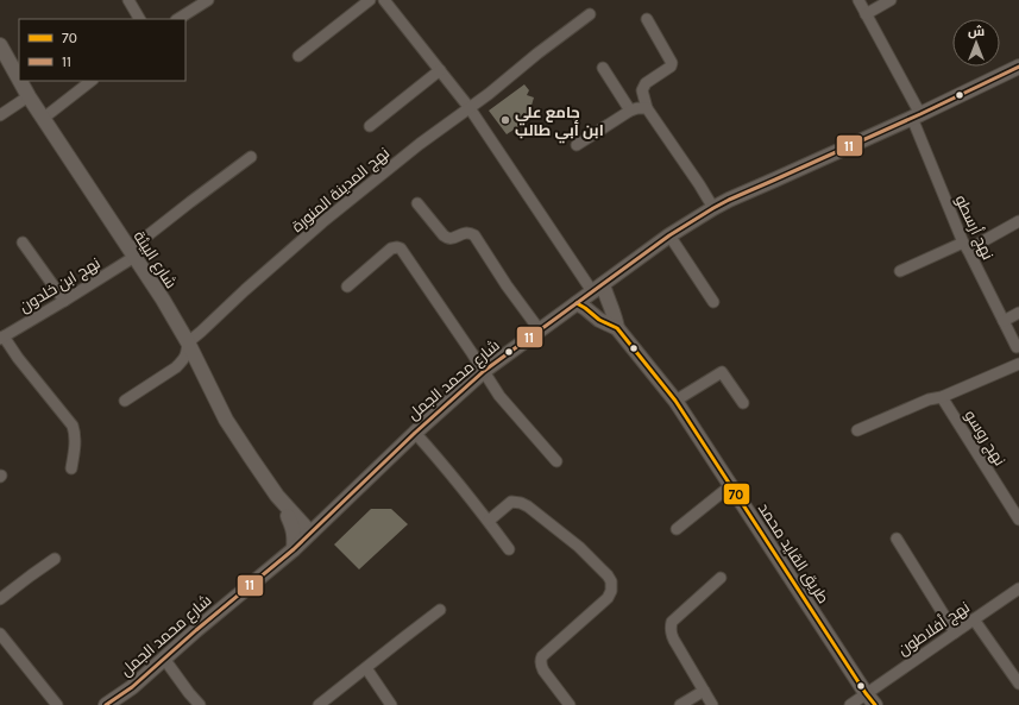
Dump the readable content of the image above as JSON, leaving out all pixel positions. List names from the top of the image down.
{
  "streets": {
    "street": [
      "نهج المدينة المنورة",
      "نهج أرسطو",
      "شارع البيئة",
      "نهج ابن خلدون",
      "شارع محمد الجمل",
      "نهج روسو",
      "طريق القايد محمد",
      "نهج أفلاطون"
    ]
  },
  "crossings": [
    ["نهج المدينة المنورة", "شارع البيئة"],
    ["نهج أرسطو", "شارع محمد الجمل"],
    ["شارع البيئة", "نهج ابن خلدون"],
    ["شارع البيئة", "شارع محمد الجمل"],
    ["شارع محمد الجمل", "طريق القايد محمد"],
    ["طريق القايد محمد", "نهج أفلاطون"]
  ],
  "places": ["جامع علي ابن أبي طالب"],
  "lines": ["transit line 11", "transit line 70"],
  "legend": ["70", "11"],
  "north": "top"
}
